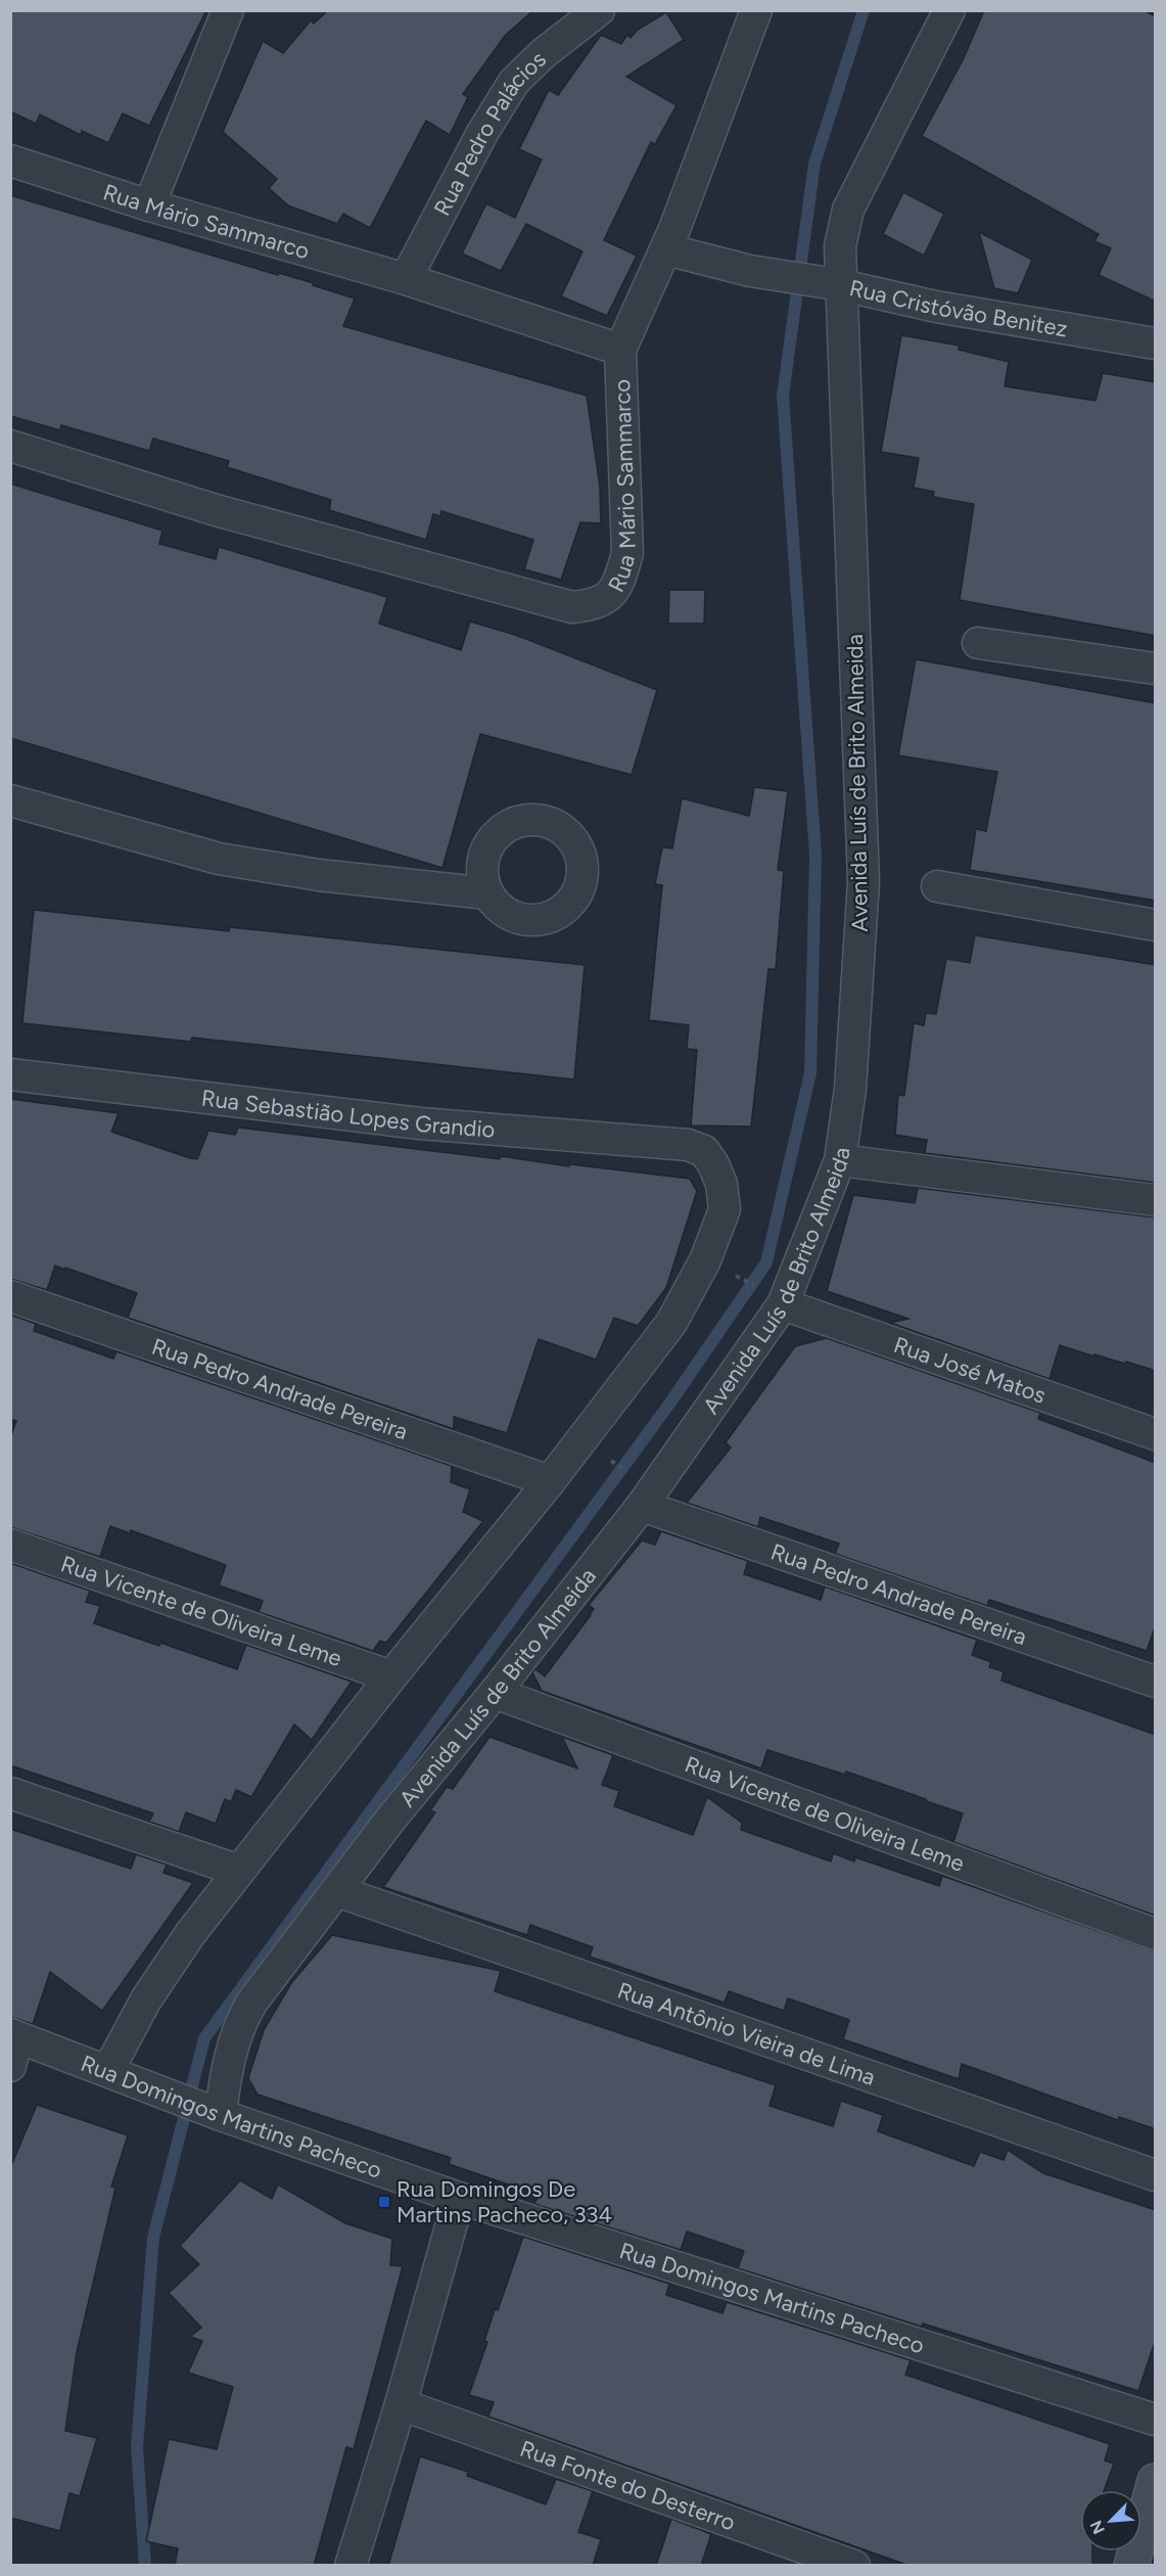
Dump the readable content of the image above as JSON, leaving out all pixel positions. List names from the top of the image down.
{
  "streets": {
    "street": [
      "Rua Pedro Palácios",
      "Rua Mário Sammarco",
      "Rua Cristóvão Benitez",
      "Avenida Luís de Brito Almeida",
      "Rua Sebastião Lopes Grandio",
      "Rua José Matos",
      "Rua Pedro Andrade Pereira",
      "Rua Vicente de Oliveira Leme",
      "Rua Antônio Vieira de Lima",
      "Rua Domingos Martins Pacheco",
      "Rua Fonte do Desterro"
    ]
  },
  "crossings": [
    ["Rua Pedro Palácios", "Rua Mário Sammarco"],
    ["Rua Cristóvão Benitez", "Avenida Luís de Brito Almeida"],
    ["Avenida Luís de Brito Almeida", "Rua José Matos"],
    ["Avenida Luís de Brito Almeida", "Rua Pedro Andrade Pereira"],
    ["Avenida Luís de Brito Almeida", "Rua Vicente de Oliveira Leme"],
    ["Avenida Luís de Brito Almeida", "Rua Antônio Vieira de Lima"],
    ["Avenida Luís de Brito Almeida", "Rua Domingos Martins Pacheco"],
    ["Rua Sebastião Lopes Grandio", "Rua Pedro Andrade Pereira"]
  ],
  "places": {
    "transit": ["Rua Domingos De Martins Pacheco, 334"]
  },
  "north": "bottom left"
}
